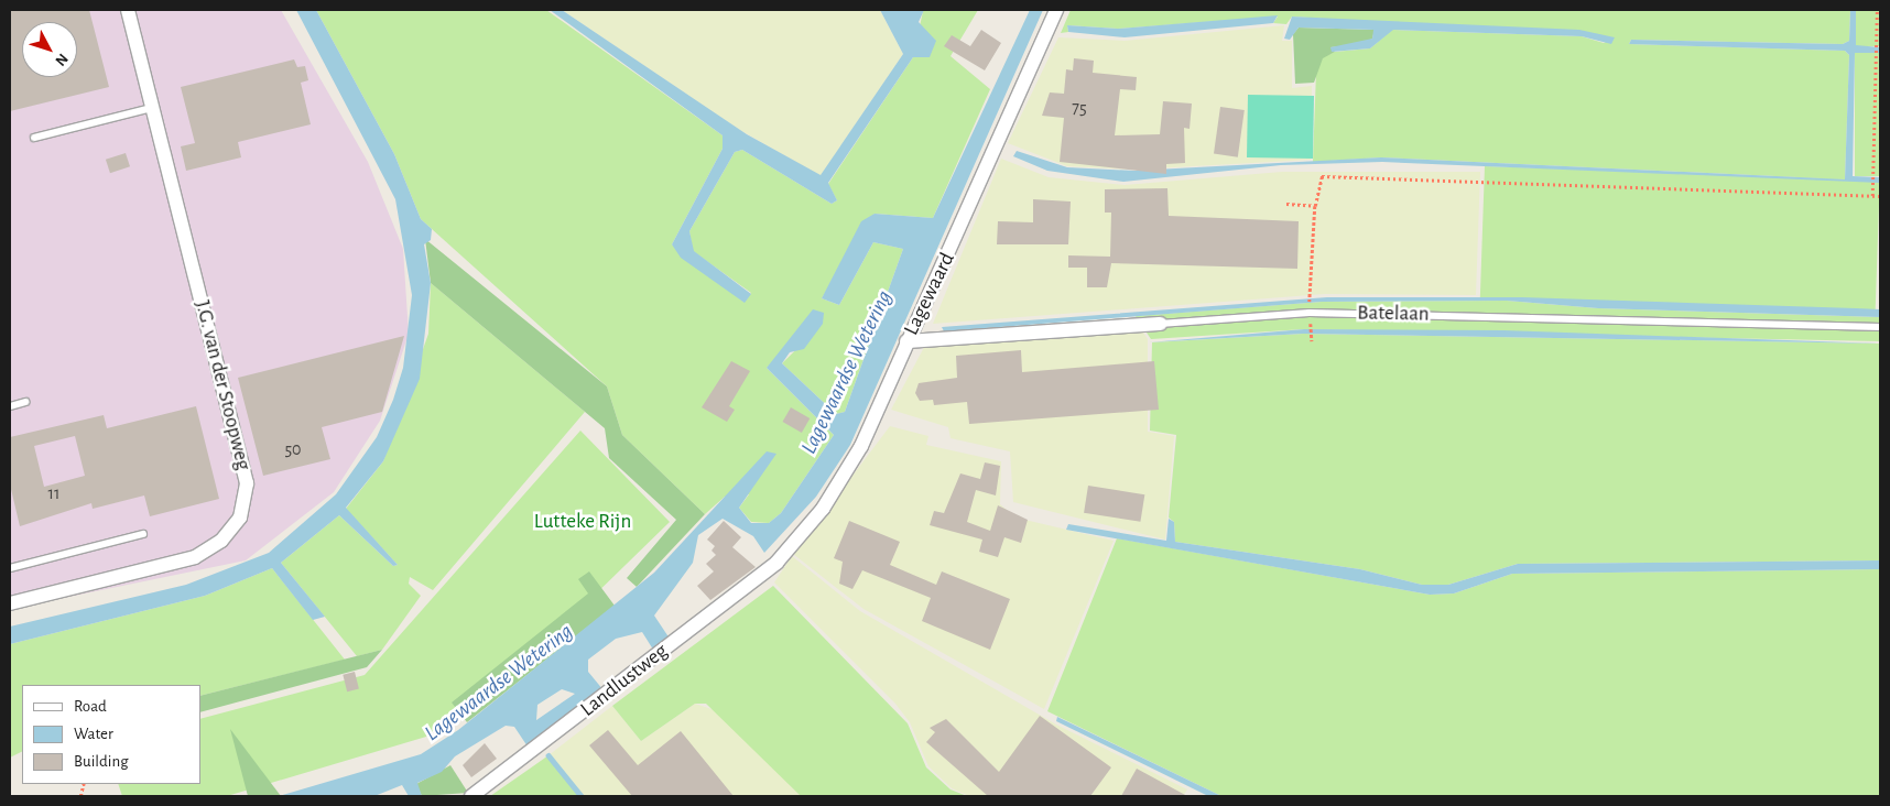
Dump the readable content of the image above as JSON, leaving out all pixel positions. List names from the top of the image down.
{
  "streets": {
    "street": [
      "Lagewaard",
      "Batelaan",
      "J.G. van der Stoopweg",
      "Landlustweg"
    ]
  },
  "crossings": [
    ["Lagewaard", "Batelaan"],
    ["Lagewaard", "Landlustweg"]
  ],
  "water": ["Lagewaardse Wetering"],
  "parks": ["Lutteke Rijn"],
  "house_numbers": ["75", "50", "11"],
  "legend": ["Road", "Water", "Building"],
  "north": "bottom right"
}
